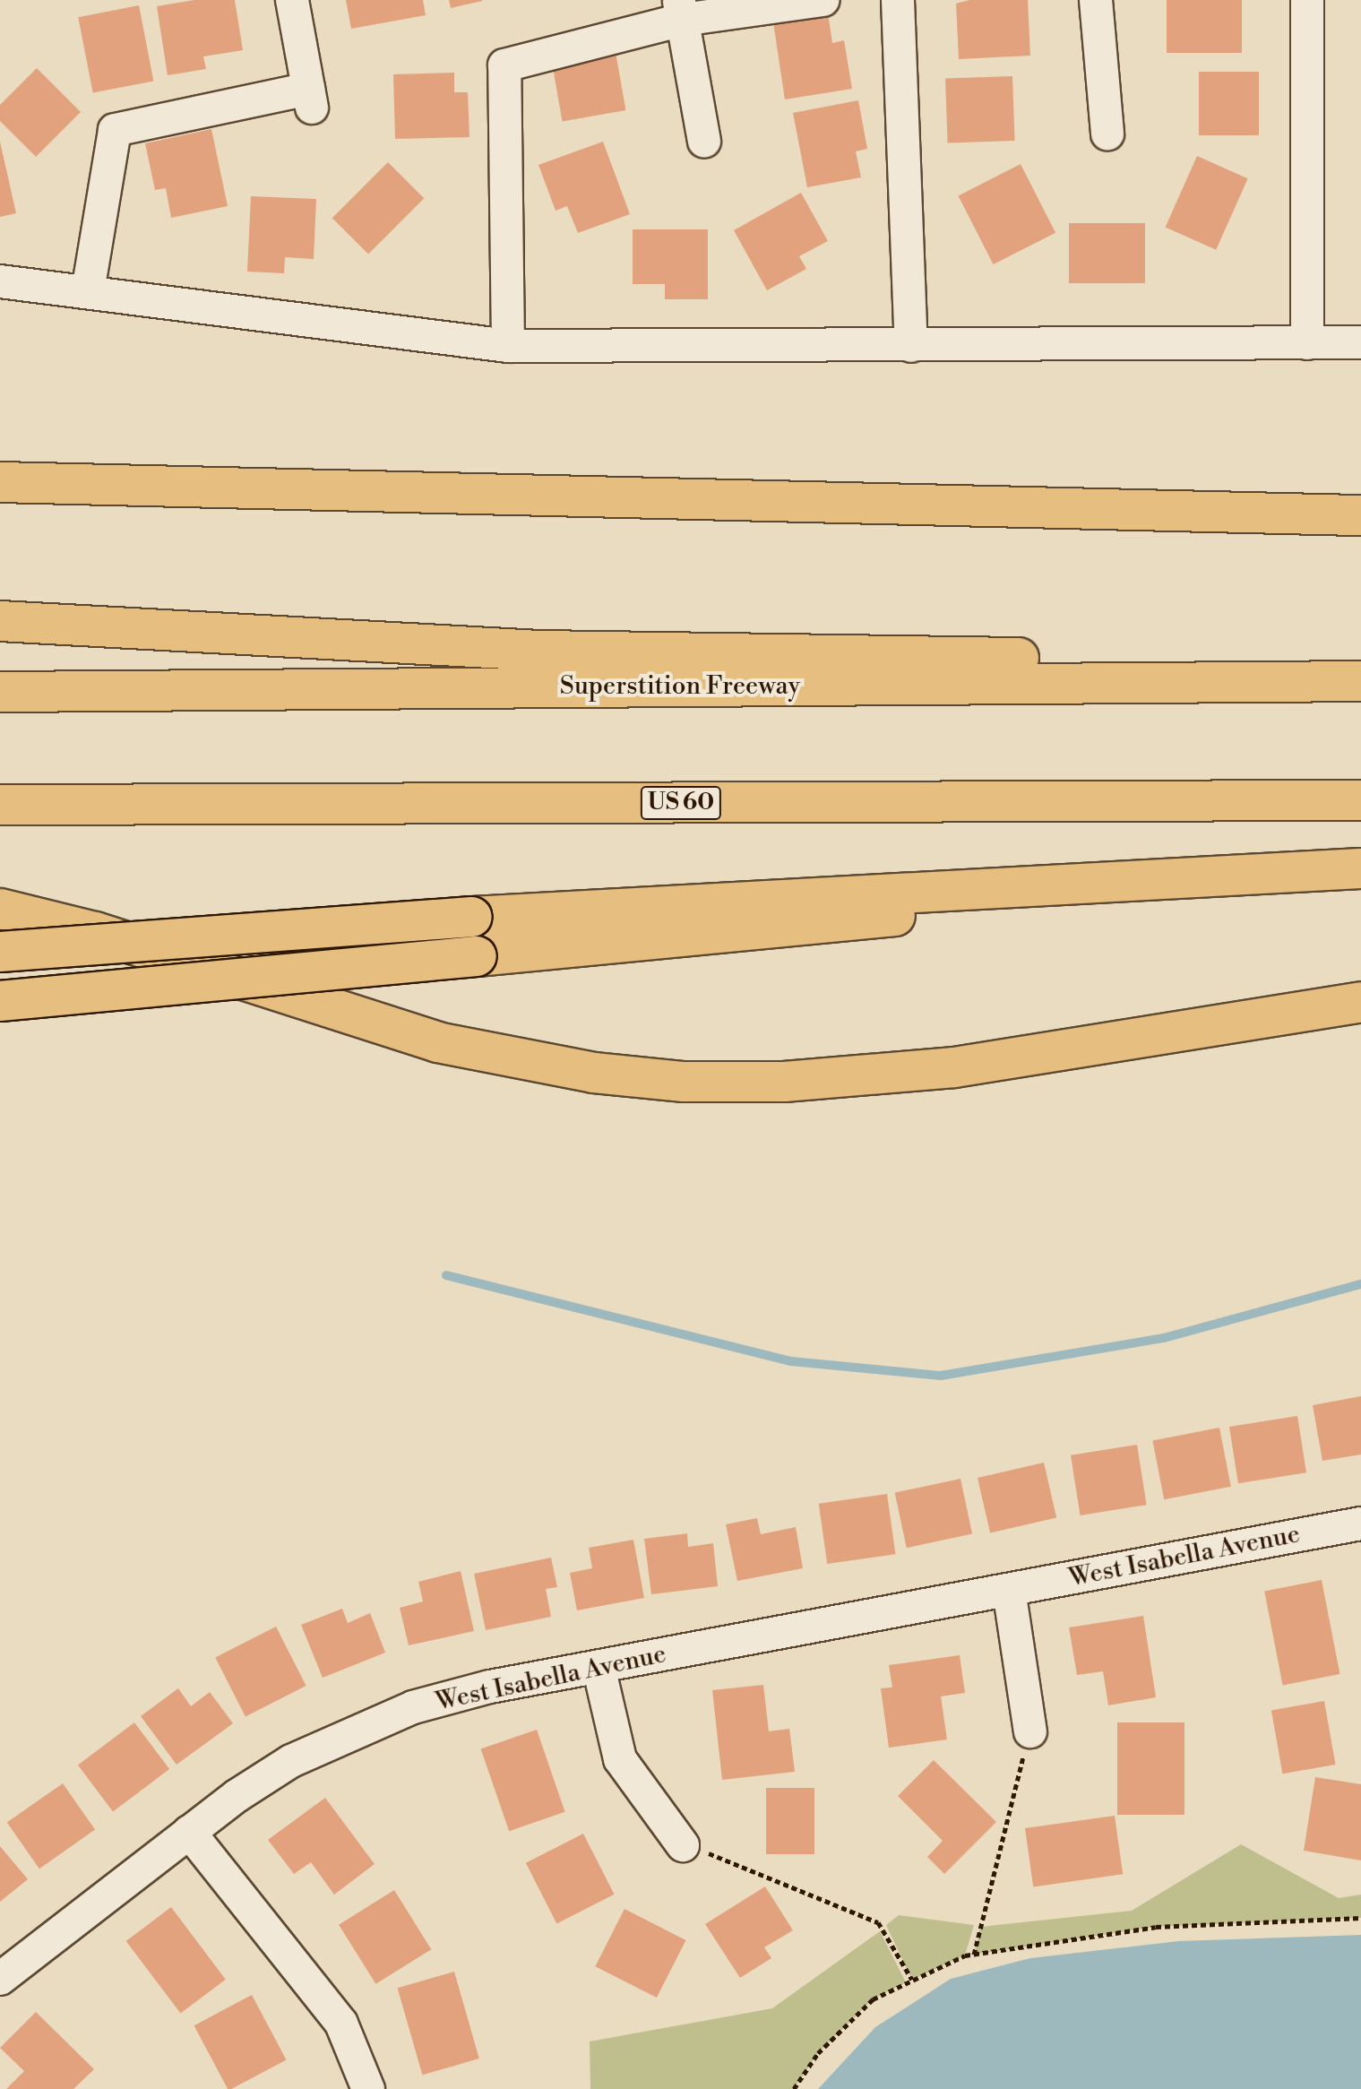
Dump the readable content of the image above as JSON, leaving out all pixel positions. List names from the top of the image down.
{
  "streets": {
    "highway": ["Superstition Freeway", "US 60"],
    "street": ["West Isabella Avenue"]
  }
}
